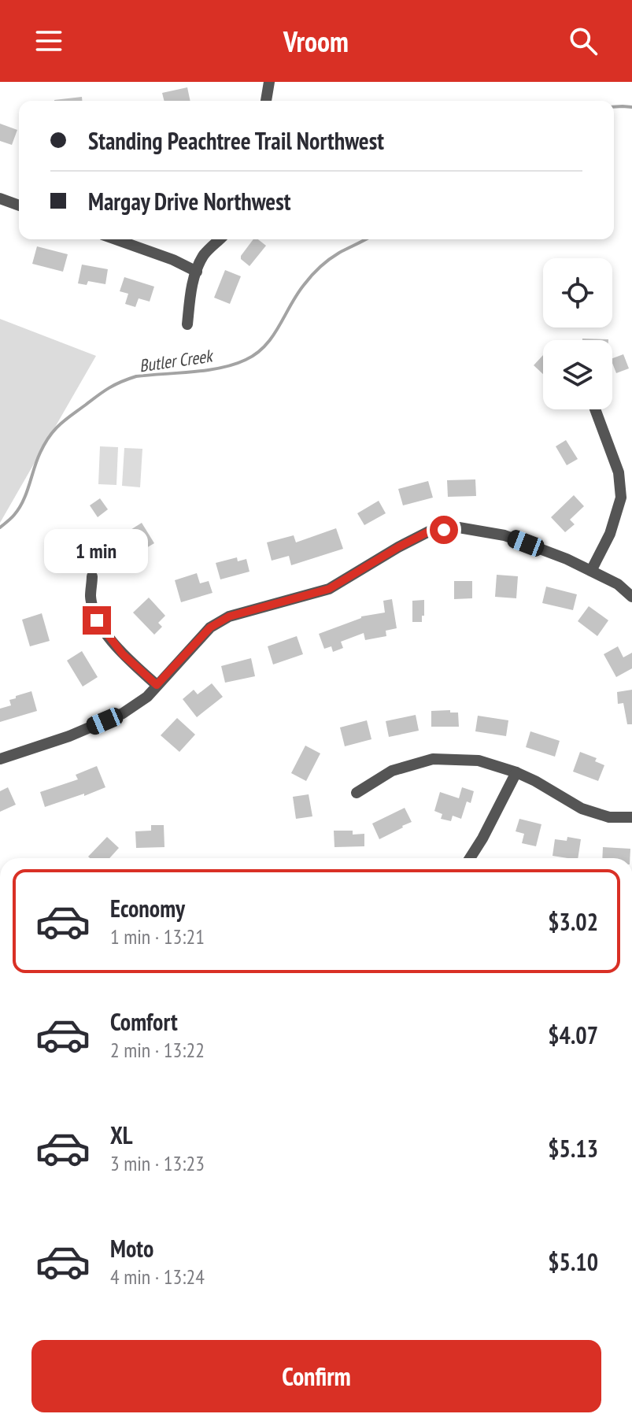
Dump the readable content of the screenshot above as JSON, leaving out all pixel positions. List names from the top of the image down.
{
  "water": ["Butler Creek"],
  "page": {
    "header": "Vroom",
    "banner": ["Standing Peachtree Trail Northwest", "Margay Drive Northwest"],
    "bubble": "1 min",
    "list": [
      {
        "name": "Economy",
        "note": "1 min · 13:21",
        "value": "$3.02"
      },
      {
        "name": "Comfort",
        "note": "2 min · 13:22",
        "value": "$4.07"
      },
      {
        "name": "XL",
        "note": "3 min · 13:23",
        "value": "$5.13"
      },
      {
        "name": "Moto",
        "note": "4 min · 13:24",
        "value": "$5.10"
      }
    ],
    "buttons": "Confirm"
  }
}
